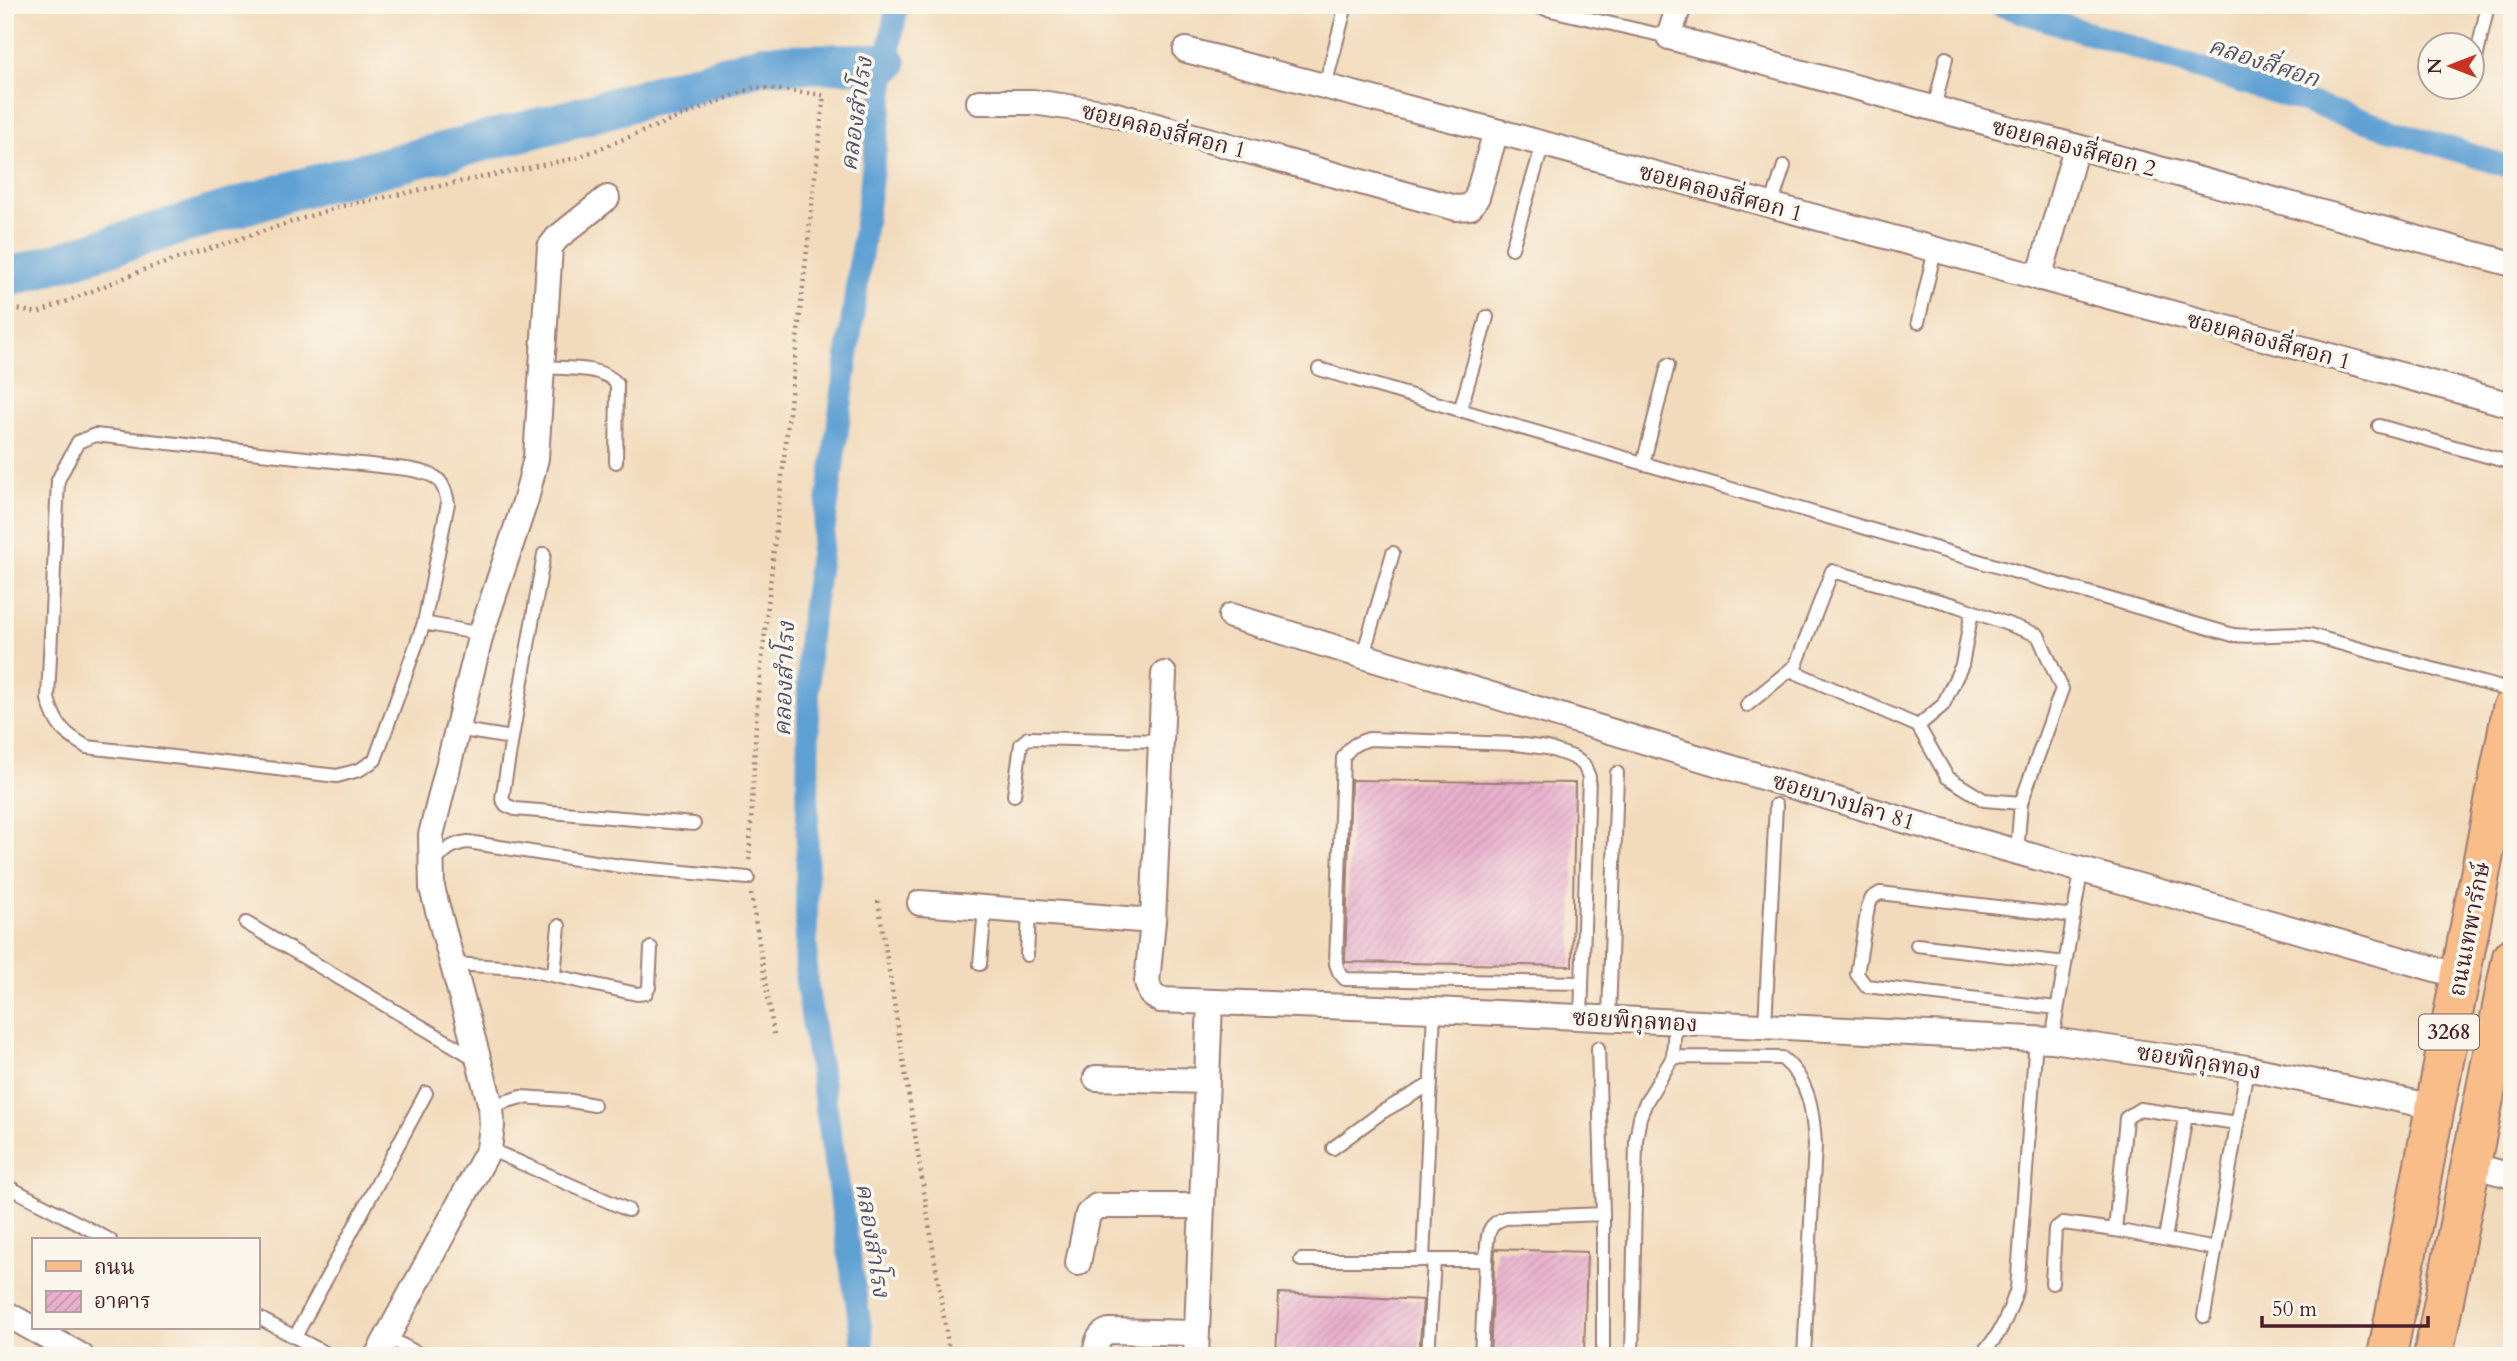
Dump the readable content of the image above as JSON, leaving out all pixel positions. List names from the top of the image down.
{
  "streets": {
    "main road": ["ถนนเทพารักษ์", "3268"],
    "street": [
      "ซอยคลองสี่ศอก 1",
      "ซอยคลองสี่ศอก 2",
      "ซอยบางปลา 81",
      "ซอยพิกุลทอง"
    ]
  },
  "crossings": [
    ["ซอยบางปลา 81", "ถนนเทพารักษ์"],
    ["ถนนเทพารักษ์", "ซอยพิกุลทอง"]
  ],
  "water": ["คลองสี่ศอก", "คลองสำโรง"],
  "legend": ["ถนน", "อาคาร"],
  "scale_bar": "50 m",
  "north": "left"
}
